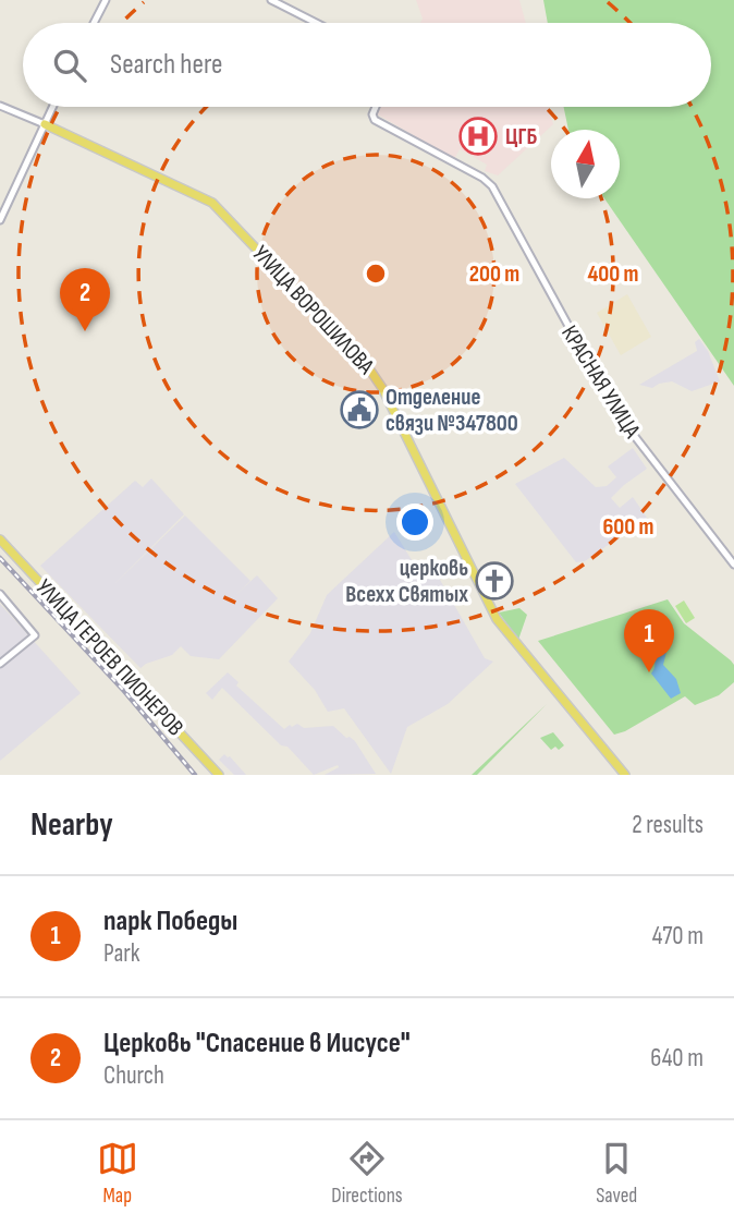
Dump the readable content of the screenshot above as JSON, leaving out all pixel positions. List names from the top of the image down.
{
  "streets": {
    "main road": ["УЛИЦА ВОРОШИЛОВА", "УЛИЦА ГЕРОЕВ ПИОНЕРОВ"],
    "street": ["КРАСНАЯ УЛИЦА"]
  },
  "places": {
    "hospital": ["ЦГБ"],
    "public building": ["Отделение связи №347800"],
    "church": ["церковь Всехх Святых"]
  },
  "north": "top",
  "page": {
    "search": "Search here",
    "pins": ["2", "1"],
    "heading": ["Nearby", "2 results"],
    "list": [
      {
        "mark": "1",
        "name": "парк Победы",
        "note": "Park",
        "value": "470 m"
      },
      {
        "mark": "2",
        "name": "Церковь \"Спасение в Иисусе\"",
        "note": "Church",
        "value": "640 m"
      }
    ],
    "nav": ["Map", "Directions", "Saved"]
  },
  "rings": ["200 m", "400 m", "600 m"]
}
